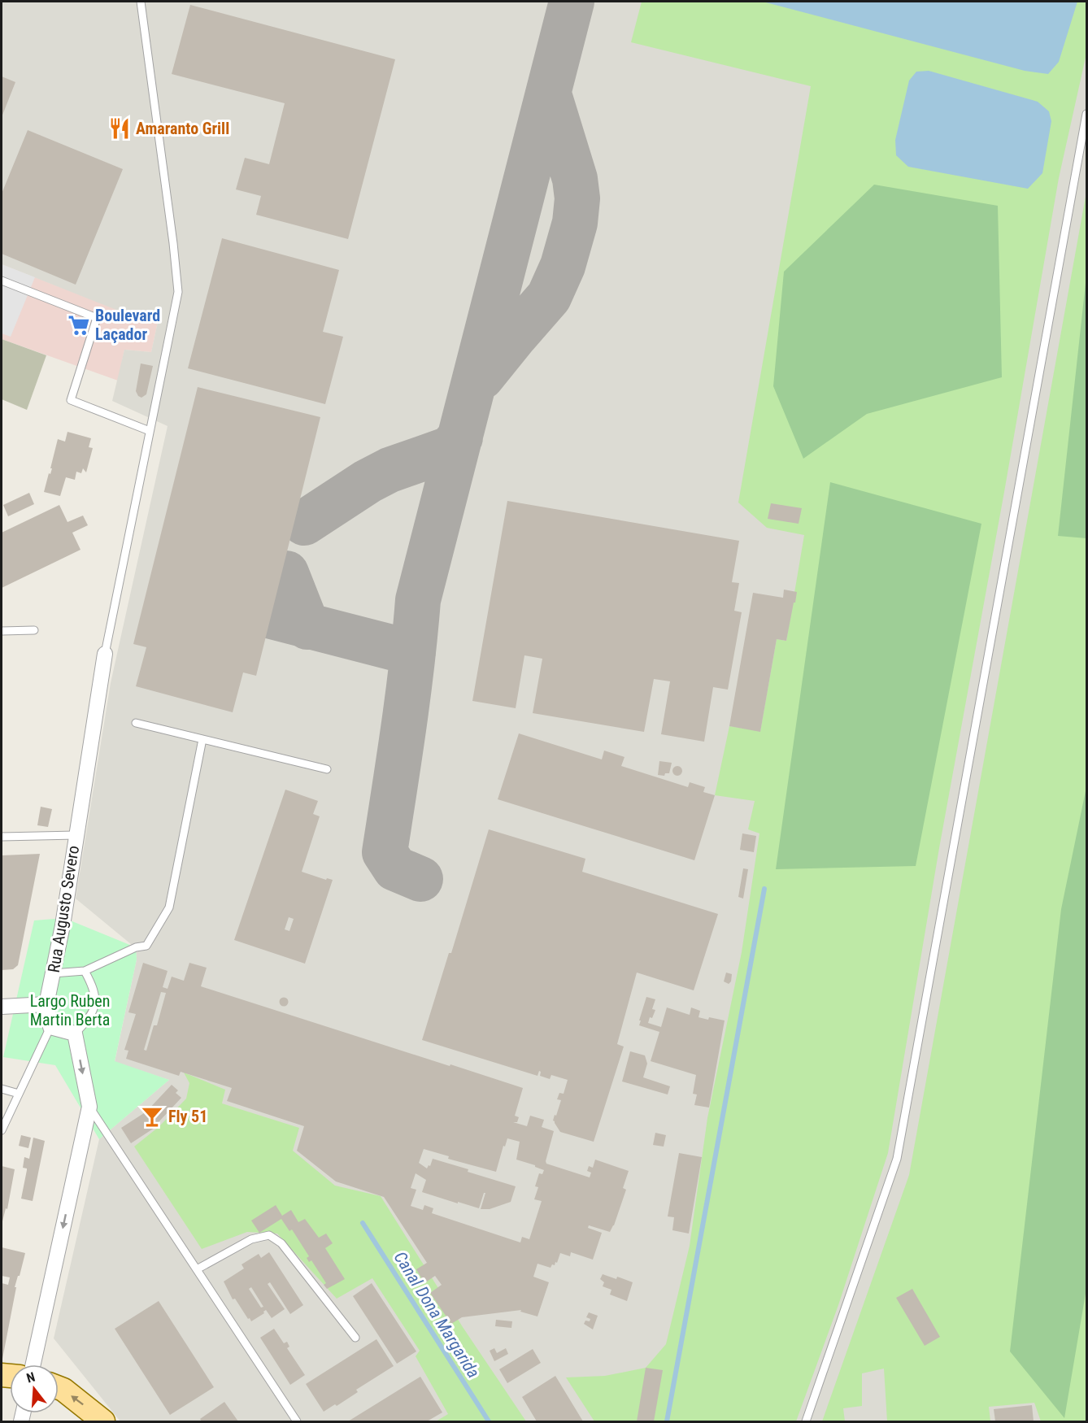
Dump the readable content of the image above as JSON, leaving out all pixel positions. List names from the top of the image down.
{
  "streets": {
    "street": ["Rua Augusto Severo"]
  },
  "water": ["Canal Dona Margarida"],
  "parks": ["Largo Ruben Martin Berta"],
  "places": {
    "restaurant": ["Amaranto Grill"],
    "supermarket": ["Boulevard Laçador"],
    "bar": ["Fly 51"]
  },
  "north": "top"
}
